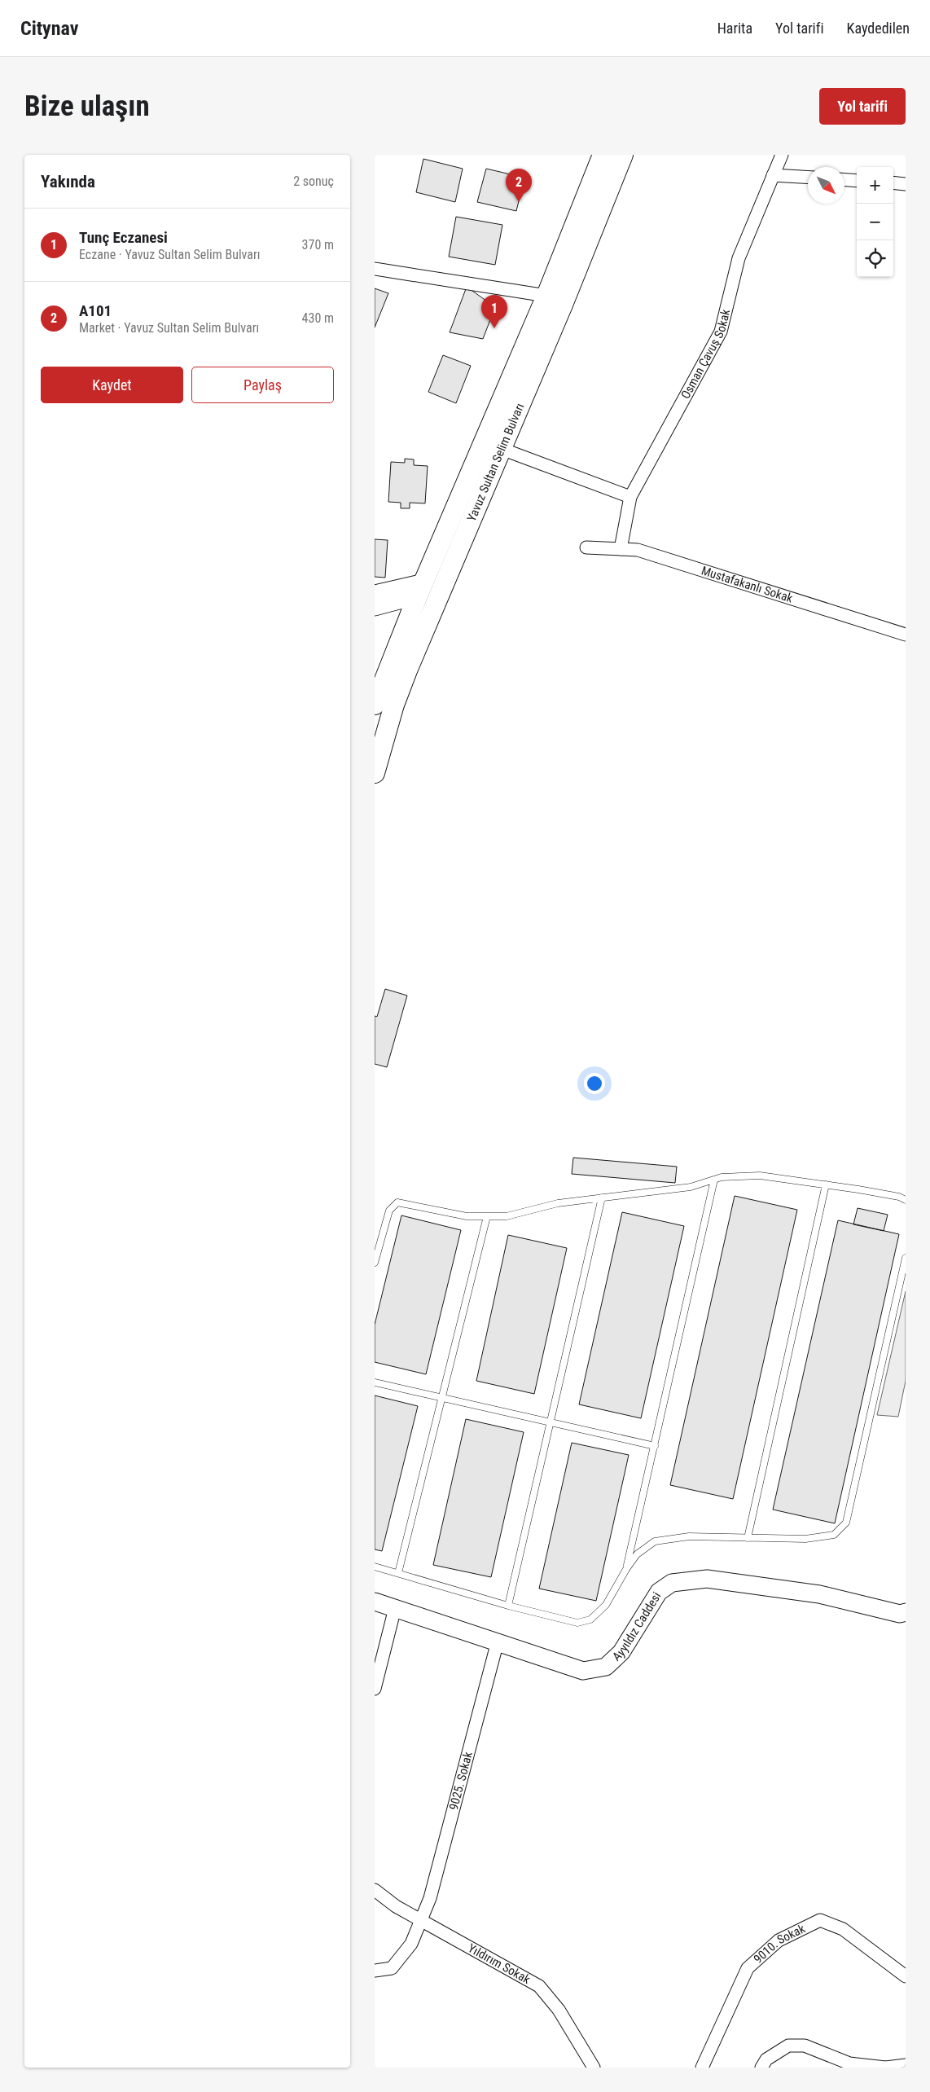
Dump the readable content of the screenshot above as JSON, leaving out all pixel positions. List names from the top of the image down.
{
  "streets": {
    "main road": ["Yavuz Sultan Selim Bulvarı"],
    "street": [
      "Osman Çavuş Sokak",
      "Mustafakanlı Sokak",
      "Ayyıldız Caddesi",
      "9025. Sokak",
      "9010. Sokak",
      "Yıldırım Sokak"
    ]
  },
  "crossings": [
    ["Osman Çavuş Sokak", "Mustafakanlı Sokak"],
    ["Ayyıldız Caddesi", "9025. Sokak"],
    ["9025. Sokak", "Yıldırım Sokak"]
  ],
  "north": "bottom right",
  "page": {
    "header": "Citynav",
    "nav": ["Harita", "Yol tarifi", "Kaydedilen"],
    "buttons": [
      "Yol tarifi",
      ["Kaydet", "Paylaş"]
    ],
    "title": "Bize ulaşın",
    "heading": ["Yakında", "2 sonuç"],
    "map_buttons": ["+", "−"],
    "pins": ["2", "1"],
    "list": [
      {
        "mark": "1",
        "name": "Tunç Eczanesi",
        "note": "Eczane · Yavuz Sultan Selim Bulvarı",
        "value": "370 m"
      },
      {
        "mark": "2",
        "name": "A101",
        "note": "Market · Yavuz Sultan Selim Bulvarı",
        "value": "430 m"
      }
    ]
  }
}
